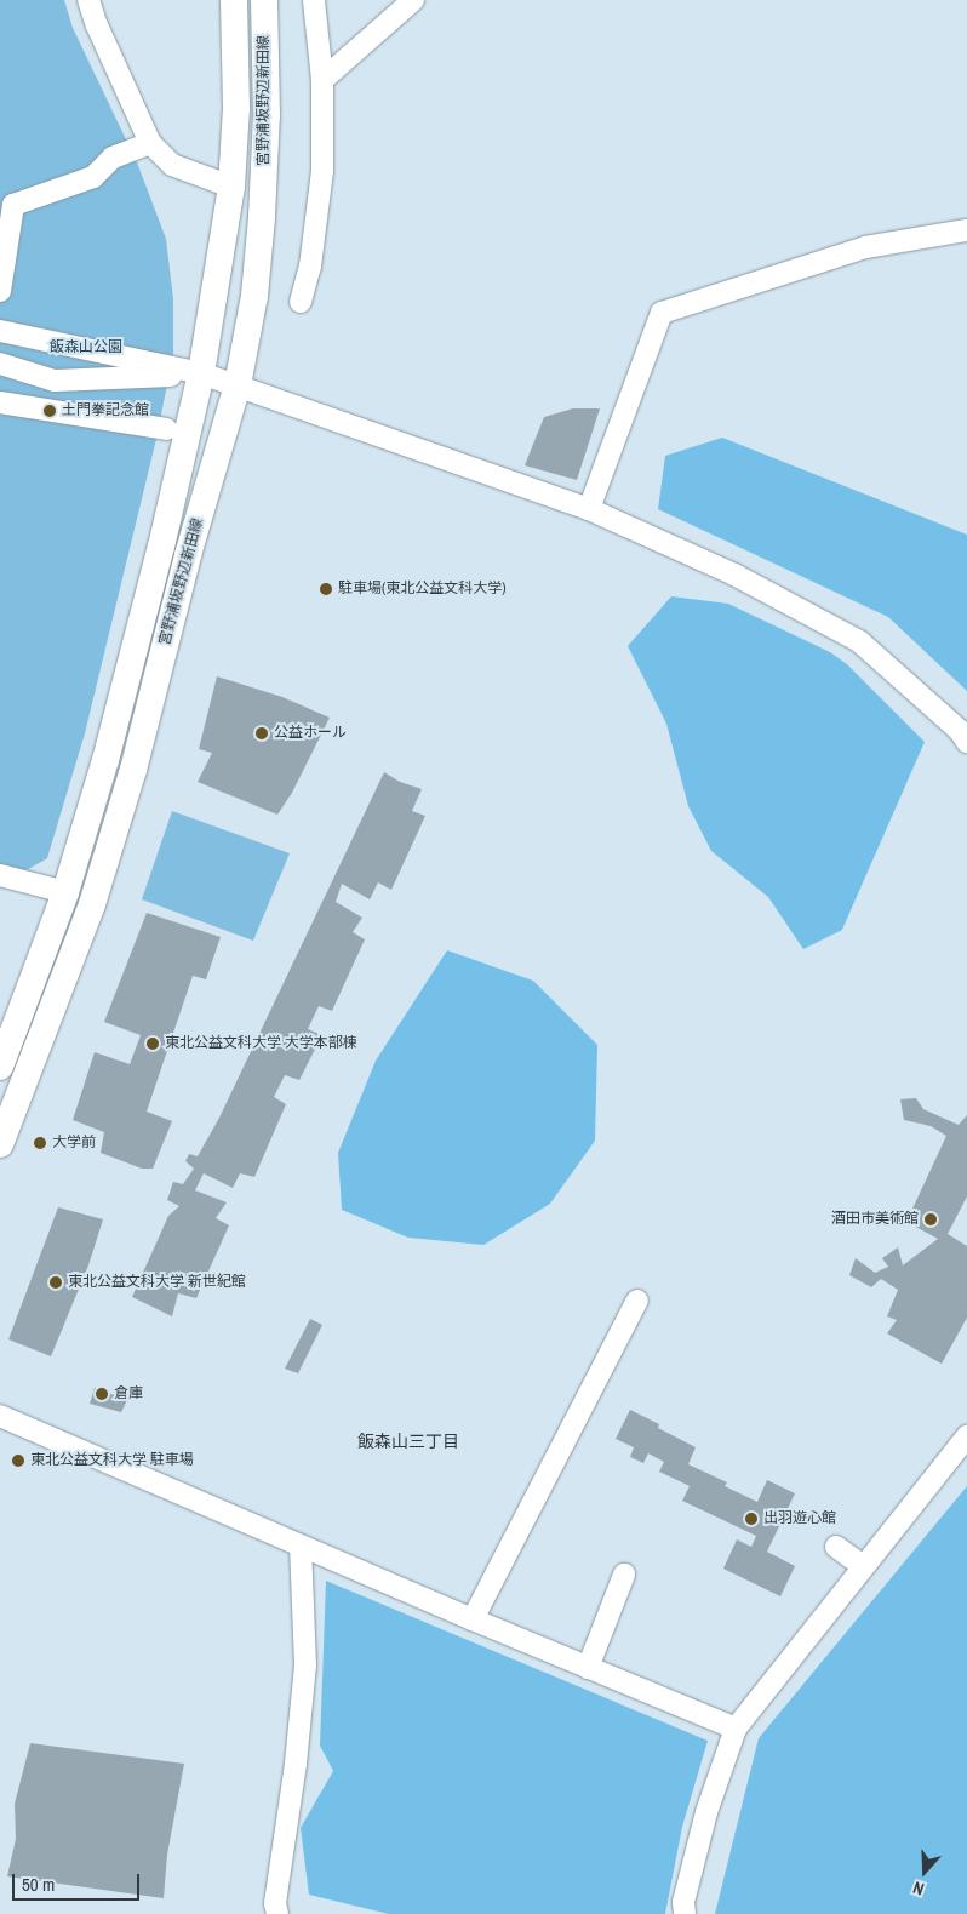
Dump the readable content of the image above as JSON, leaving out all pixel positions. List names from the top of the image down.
{
  "streets": {
    "main road": ["宮野浦坂野辺新田線"]
  },
  "districts": ["飯森山三丁目"],
  "parks": ["飯森山公園"],
  "places": [
    "土門拳記念館",
    "駐車場(東北公益文科大学)",
    "公益ホール",
    "東北公益文科大学 大学本部棟",
    "大学前",
    "酒田市美術館",
    "東北公益文科大学 新世紀館",
    "倉庫",
    "東北公益文科大学 駐車場",
    "出羽遊心館"
  ],
  "scale_bar": "50 m",
  "north": "bottom"
}
